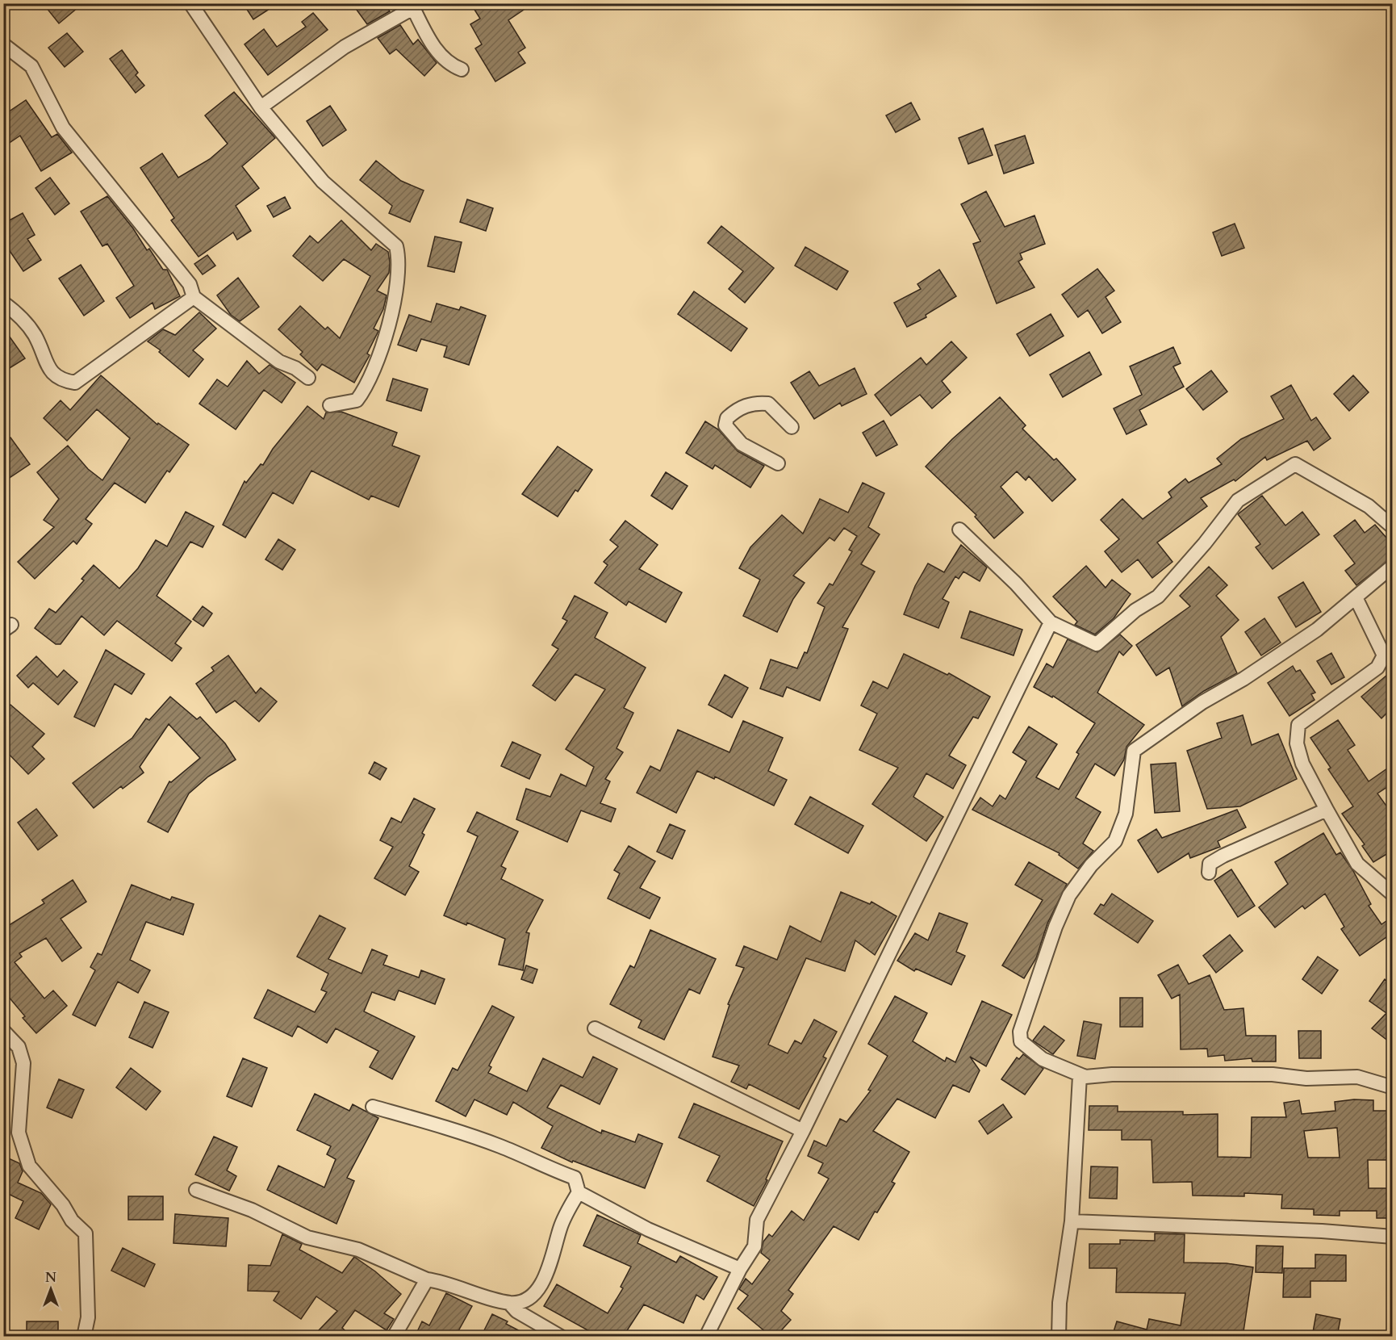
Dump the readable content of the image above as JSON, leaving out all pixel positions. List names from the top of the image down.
{
  "north": "top"
}
